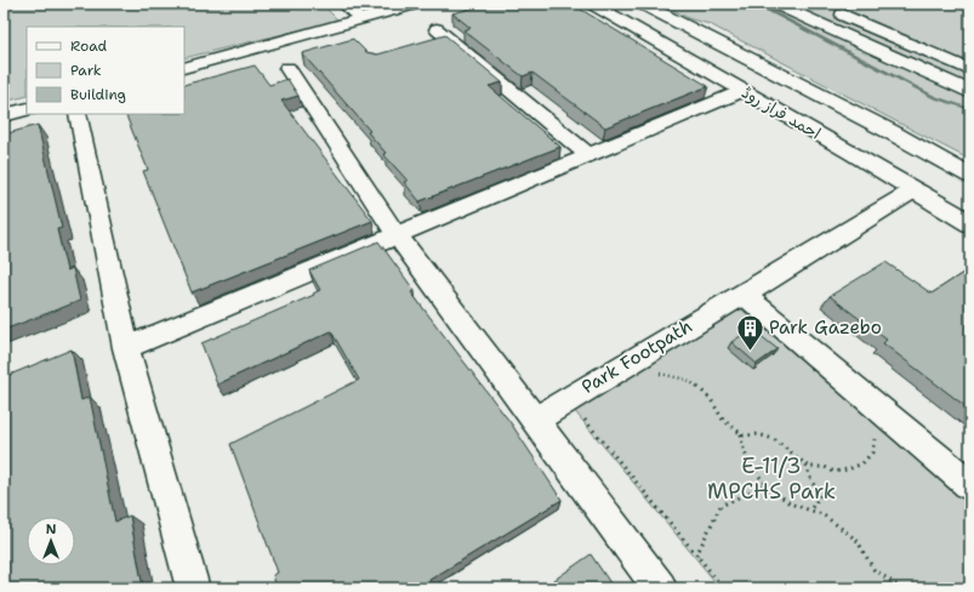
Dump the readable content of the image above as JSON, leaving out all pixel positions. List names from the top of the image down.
{
  "streets": {
    "main road": ["احمد فراز روڈ"],
    "path": ["Park Footpath"]
  },
  "parks": ["E-11/3 MPCHS Park"],
  "places": {
    "building": ["Park Gazebo"]
  },
  "legend": ["Road", "Park", "Building"],
  "north": "top"
}
